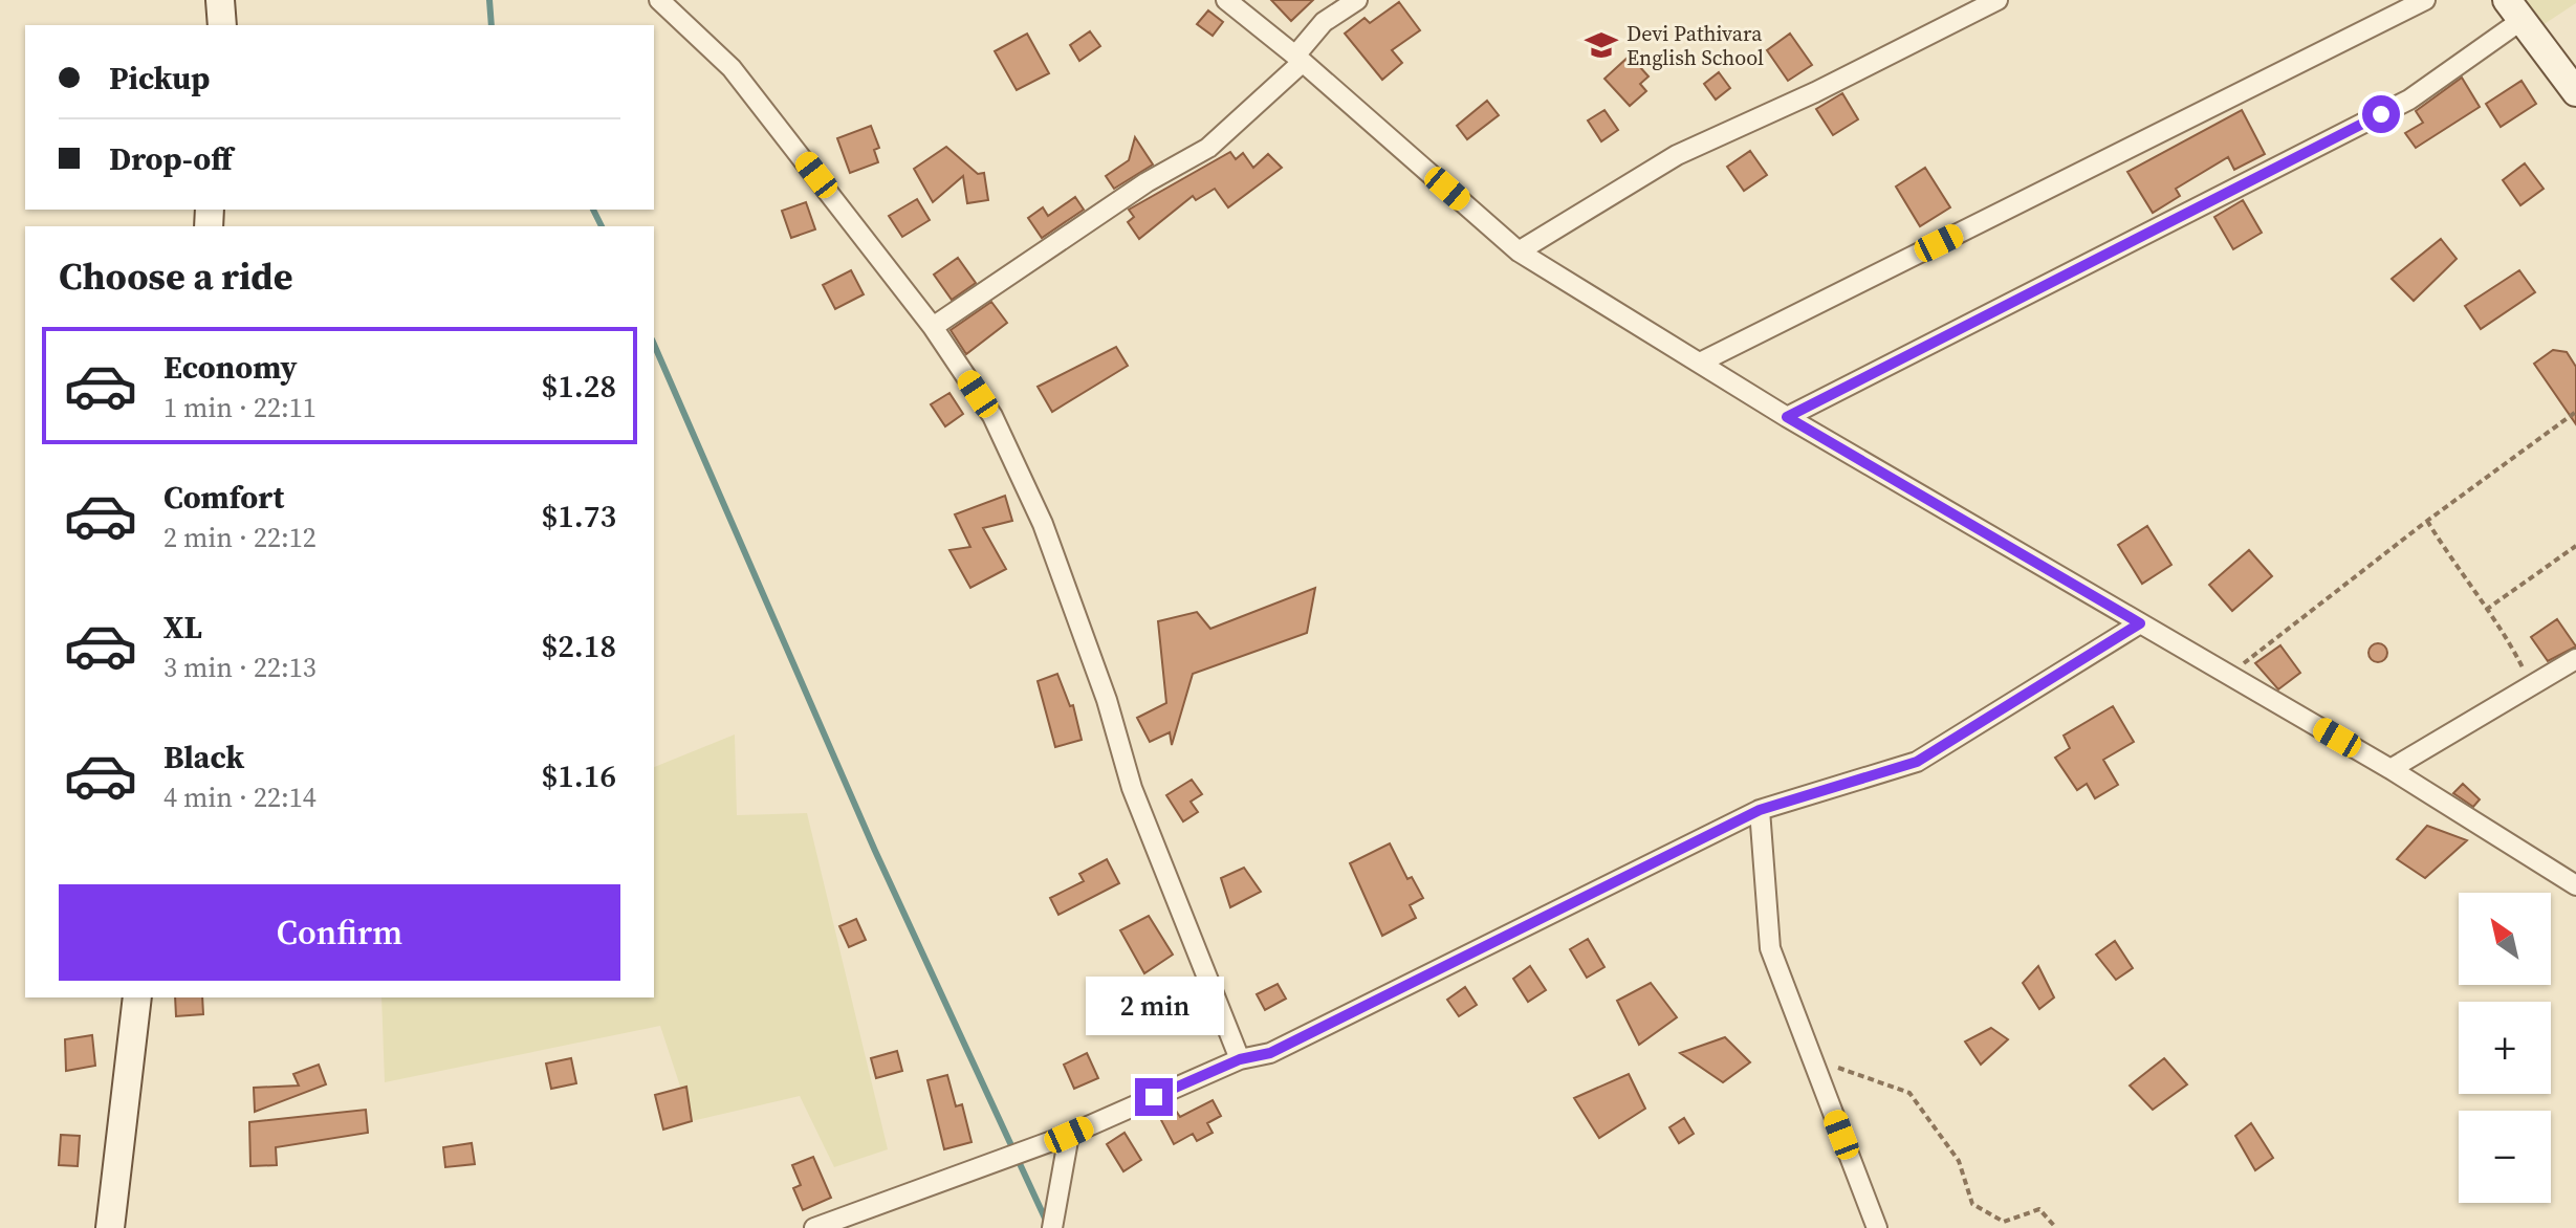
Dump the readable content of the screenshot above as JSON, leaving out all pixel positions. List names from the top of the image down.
{
  "places": {
    "school or university": ["Devi Pathivara English School"]
  },
  "north": "top left",
  "page": {
    "banner": ["Pickup", "Drop-off"],
    "heading": "Choose a ride",
    "list": [
      {
        "name": "Economy",
        "note": "1 min · 22:11",
        "value": "$1.28"
      },
      {
        "name": "Comfort",
        "note": "2 min · 22:12",
        "value": "$1.73"
      },
      {
        "name": "XL",
        "note": "3 min · 22:13",
        "value": "$2.18"
      },
      {
        "name": "Black",
        "note": "4 min · 22:14",
        "value": "$1.16"
      }
    ],
    "buttons": "Confirm",
    "map_buttons": ["+", "−"],
    "bubble": "2 min"
  }
}
